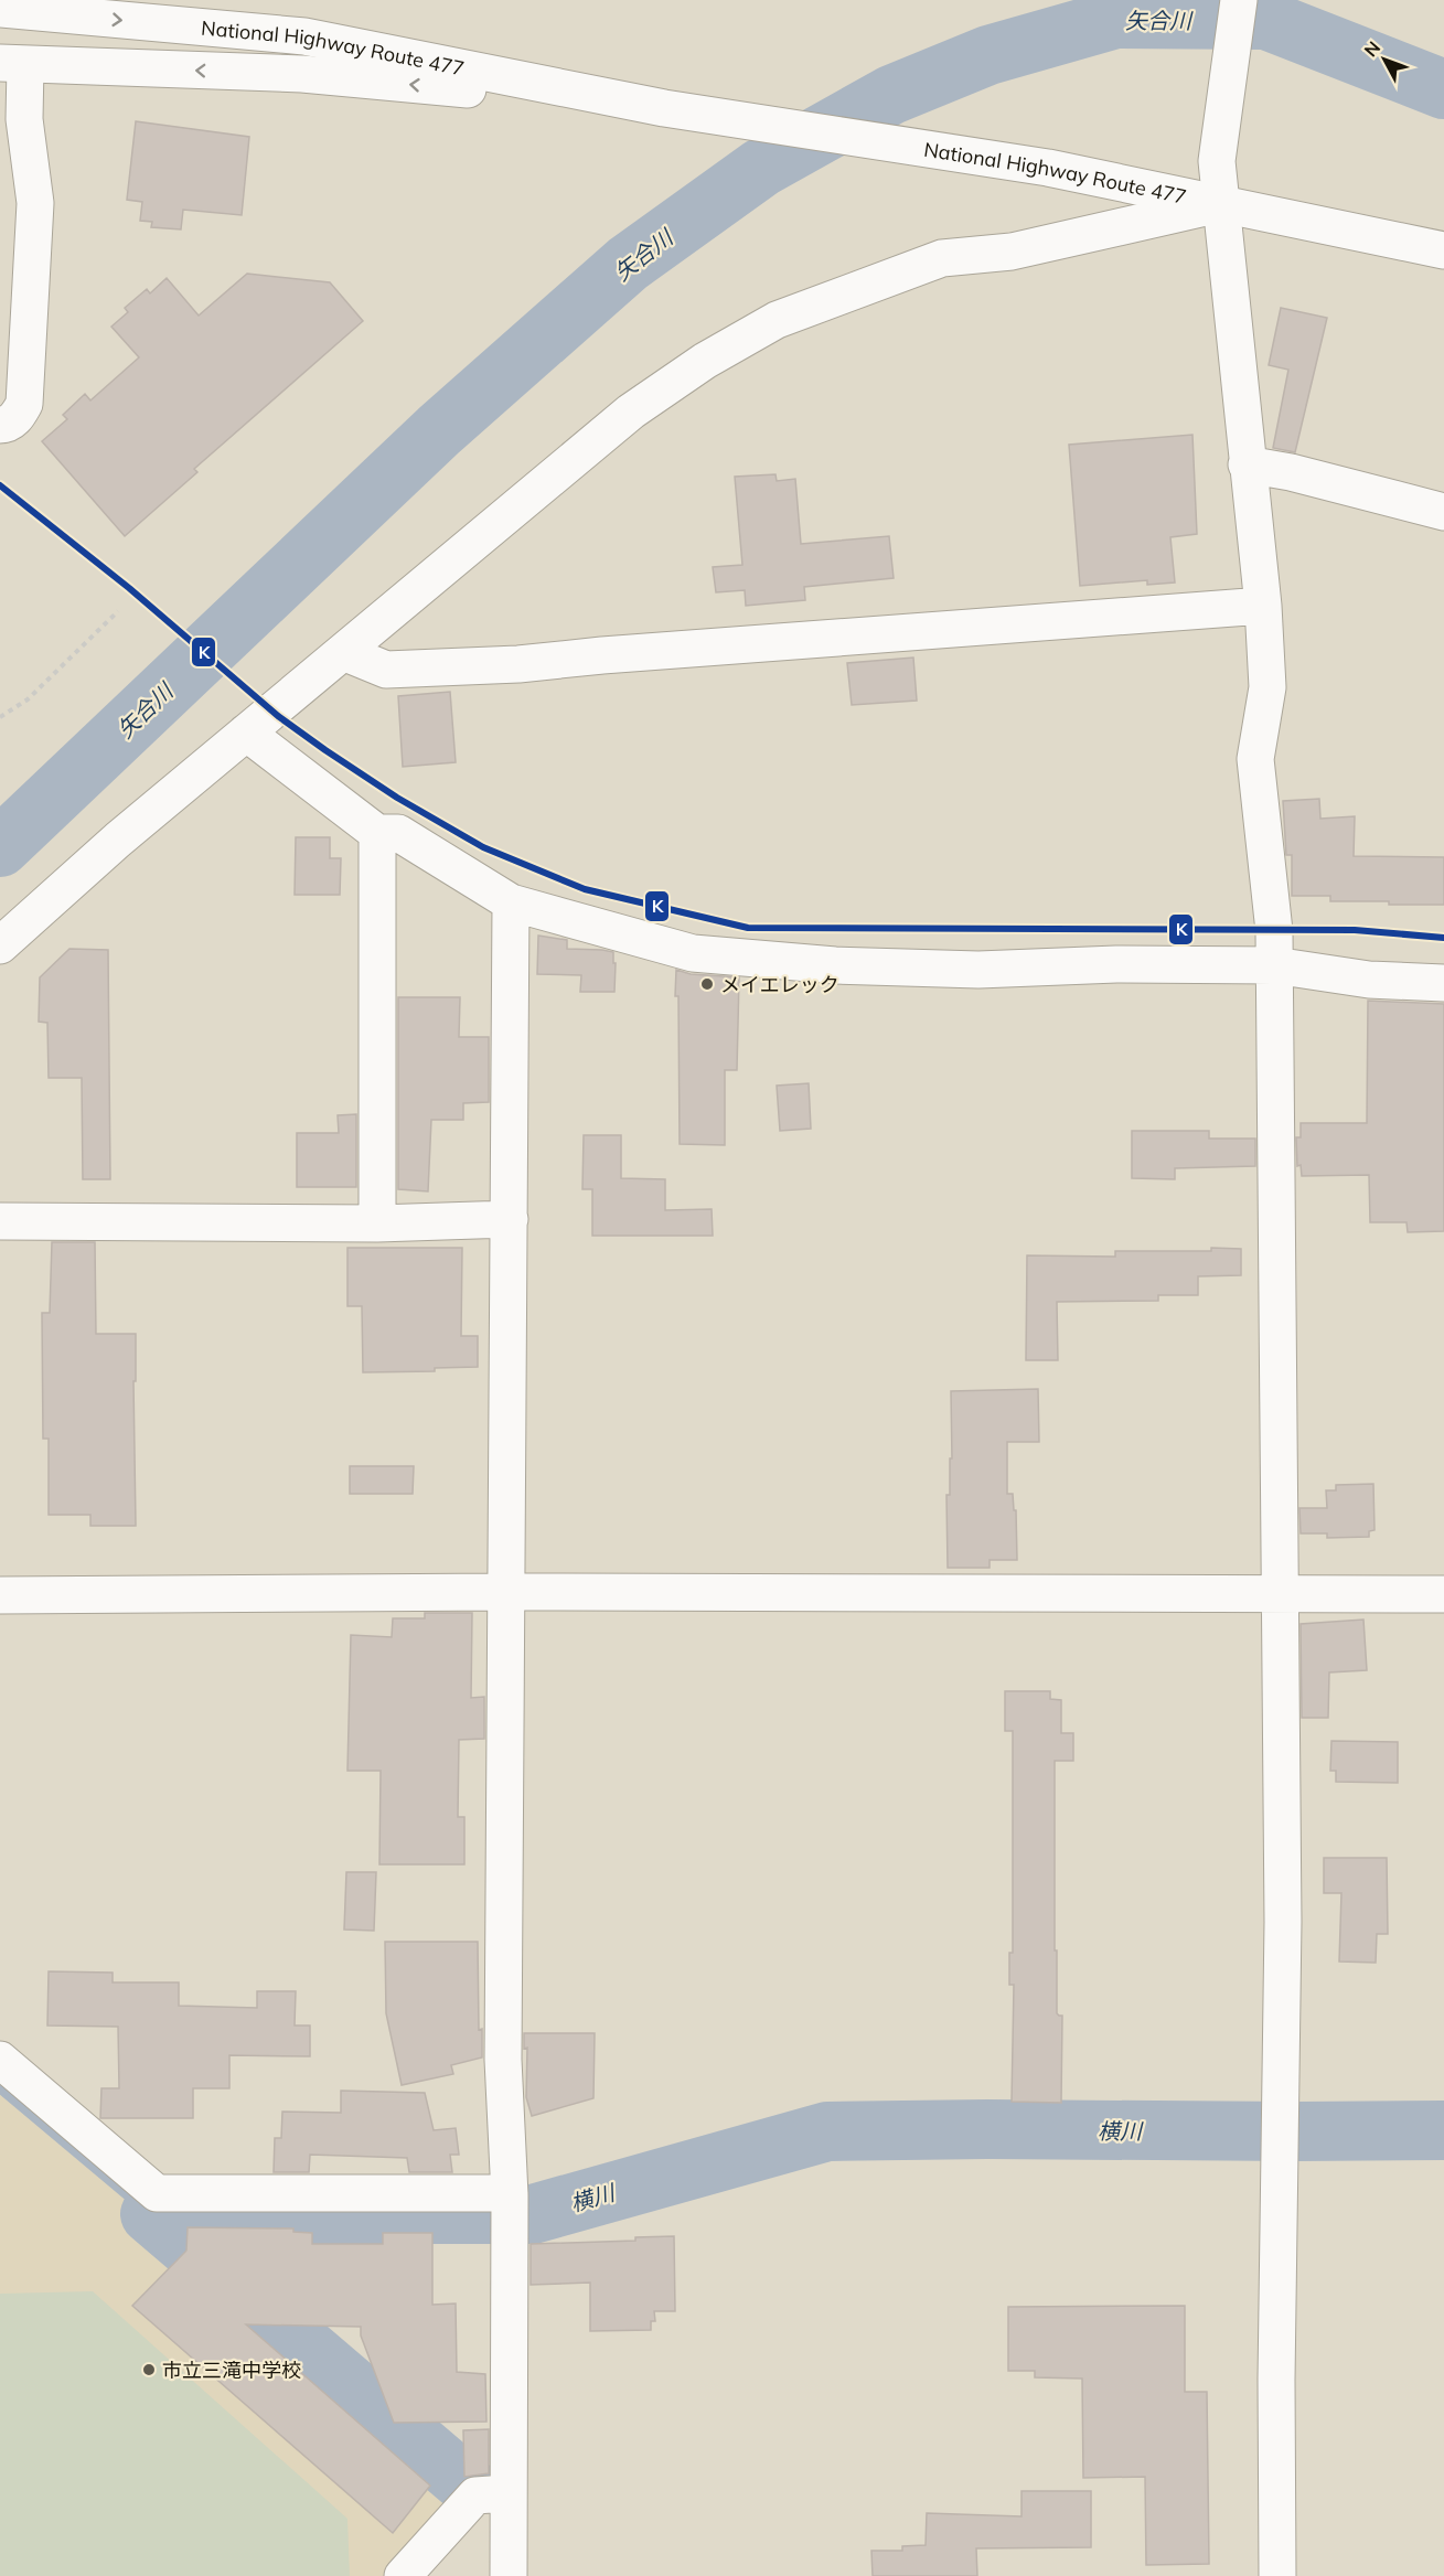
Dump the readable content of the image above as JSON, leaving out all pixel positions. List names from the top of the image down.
{
  "streets": {
    "main road": ["National Highway Route 477"]
  },
  "water": ["矢合川", "横川"],
  "places": ["メイエレック", "市立三滝中学校"],
  "lines": ["transit line K"],
  "north": "top left"
}
